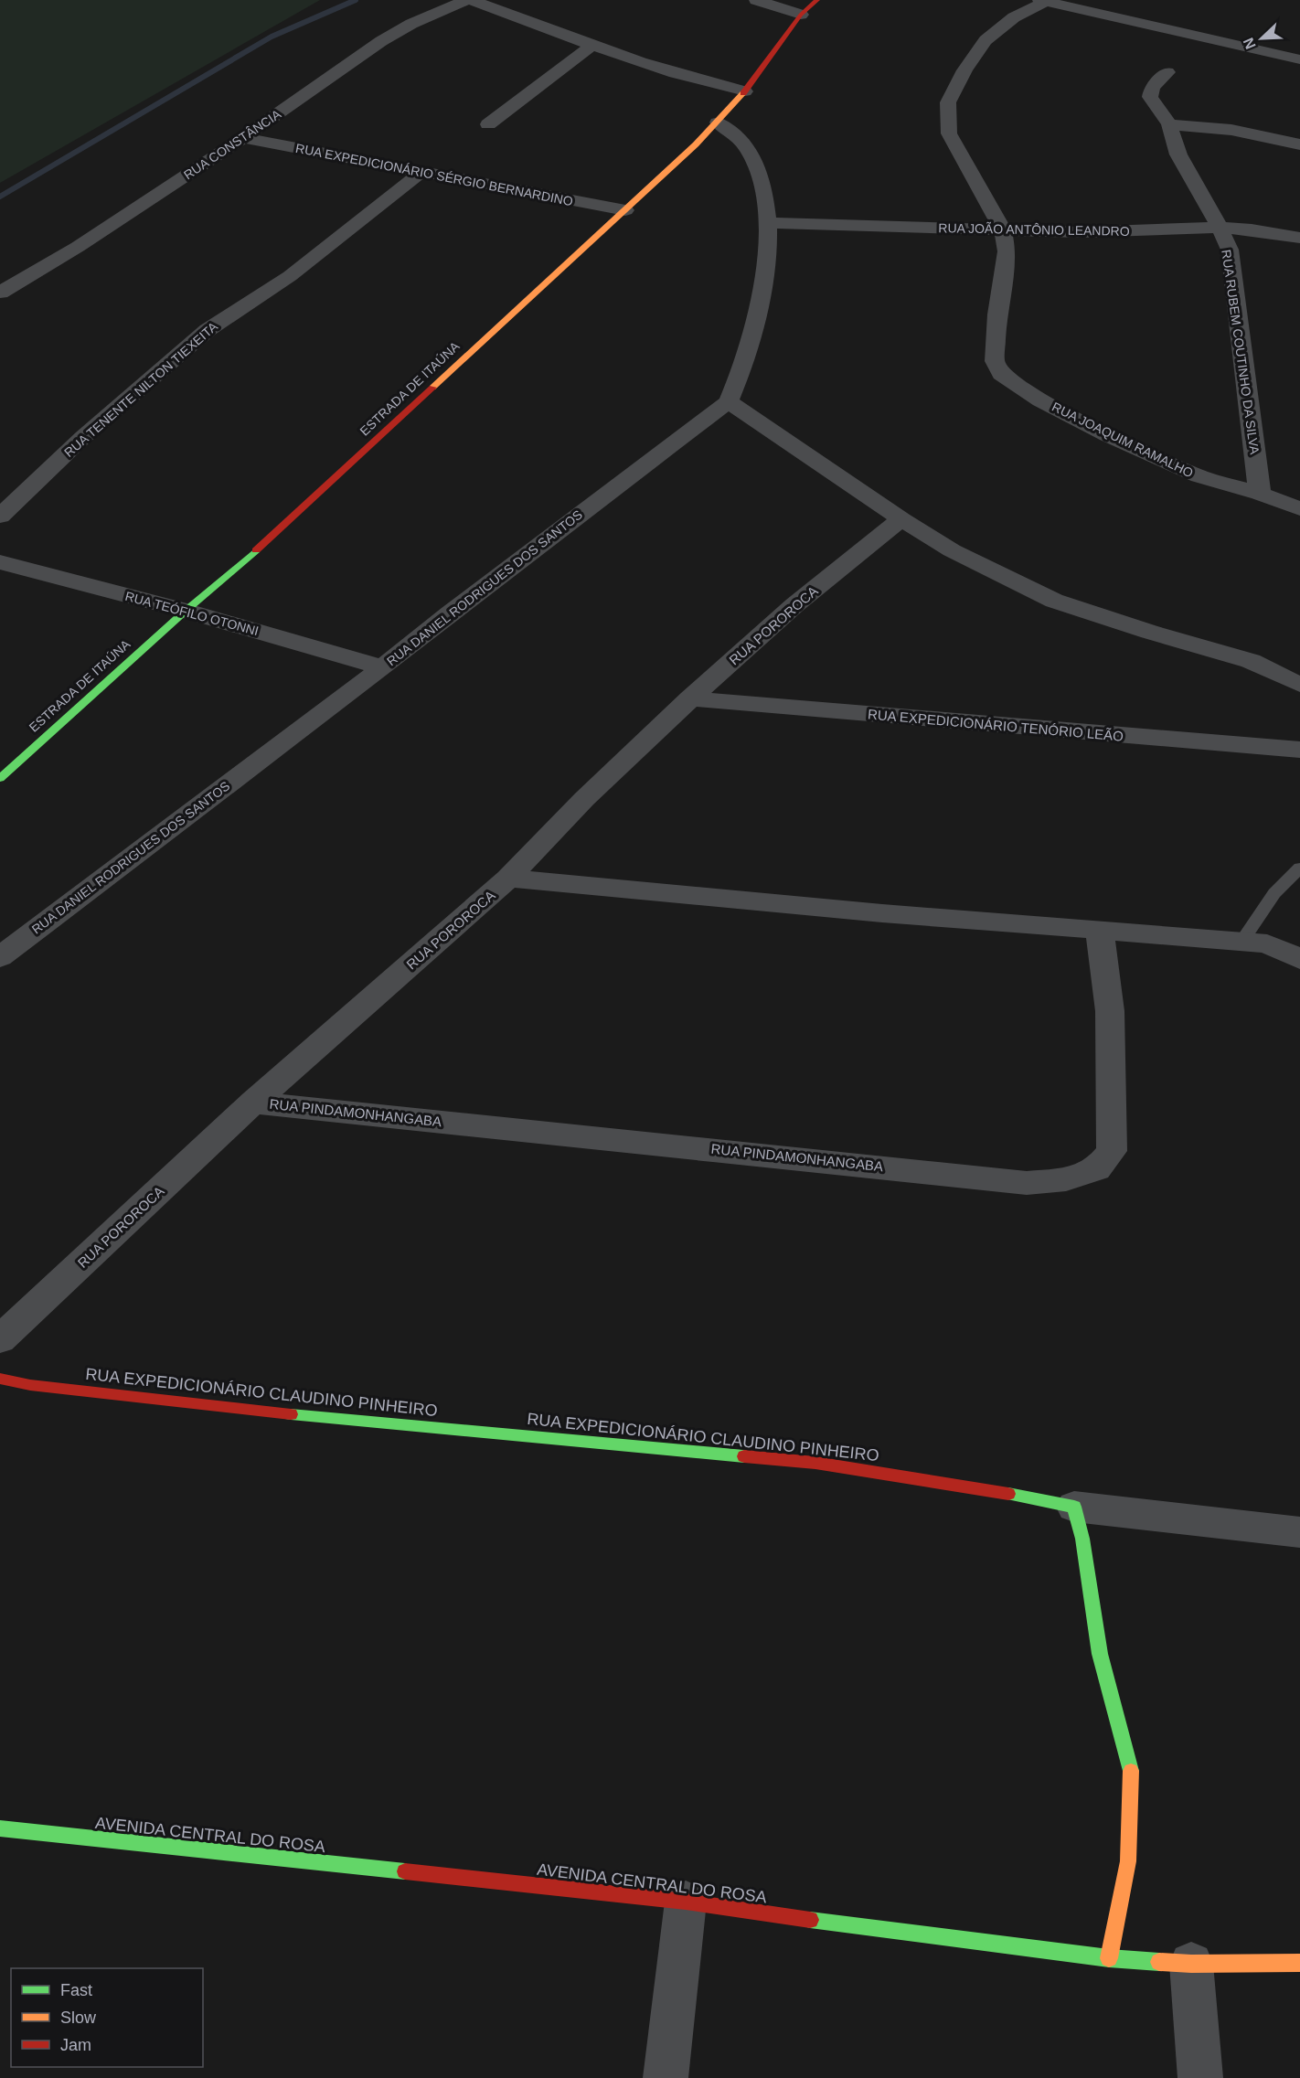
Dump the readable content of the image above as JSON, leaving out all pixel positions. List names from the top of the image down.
{
  "streets": {
    "street": [
      "RUA CONSTÂNCIA",
      "RUA EXPEDICIONÁRIO SÉRGIO BERNARDINO",
      "RUA JOÃO ANTÔNIO LEANDRO",
      "RUA RUBEM COUTINHO DA SILVA",
      "ESTRADA DE ITAÚNA",
      "RUA TENENTE NILTON TIEXEITA",
      "RUA JOAQUIM RAMALHO",
      "RUA DANIEL RODRIGUES DOS SANTOS",
      "RUA TEÓFILO OTONNI",
      "RUA POROROCA",
      "RUA EXPEDICIONÁRIO TENÓRIO LEÃO",
      "RUA PINDAMONHANGABA",
      "RUA EXPEDICIONÁRIO CLAUDINO PINHEIRO",
      "AVENIDA CENTRAL DO ROSA"
    ]
  },
  "crossings": [
    ["RUA CONSTÂNCIA", "RUA EXPEDICIONÁRIO SÉRGIO BERNARDINO"],
    ["RUA EXPEDICIONÁRIO SÉRGIO BERNARDINO", "ESTRADA DE ITAÚNA"],
    ["RUA EXPEDICIONÁRIO SÉRGIO BERNARDINO", "RUA TENENTE NILTON TIEXEITA"],
    ["RUA JOÃO ANTÔNIO LEANDRO", "RUA RUBEM COUTINHO DA SILVA"],
    ["RUA JOÃO ANTÔNIO LEANDRO", "RUA JOAQUIM RAMALHO"],
    ["RUA JOÃO ANTÔNIO LEANDRO", "RUA DANIEL RODRIGUES DOS SANTOS"],
    ["RUA RUBEM COUTINHO DA SILVA", "RUA JOAQUIM RAMALHO"],
    ["ESTRADA DE ITAÚNA", "RUA DANIEL RODRIGUES DOS SANTOS"],
    ["ESTRADA DE ITAÚNA", "RUA TEÓFILO OTONNI"],
    ["RUA DANIEL RODRIGUES DOS SANTOS", "RUA TEÓFILO OTONNI"],
    ["RUA POROROCA", "RUA EXPEDICIONÁRIO TENÓRIO LEÃO"],
    ["RUA POROROCA", "RUA PINDAMONHANGABA"]
  ],
  "legend": ["Fast", "Slow", "Jam"],
  "north": "bottom left"
}
